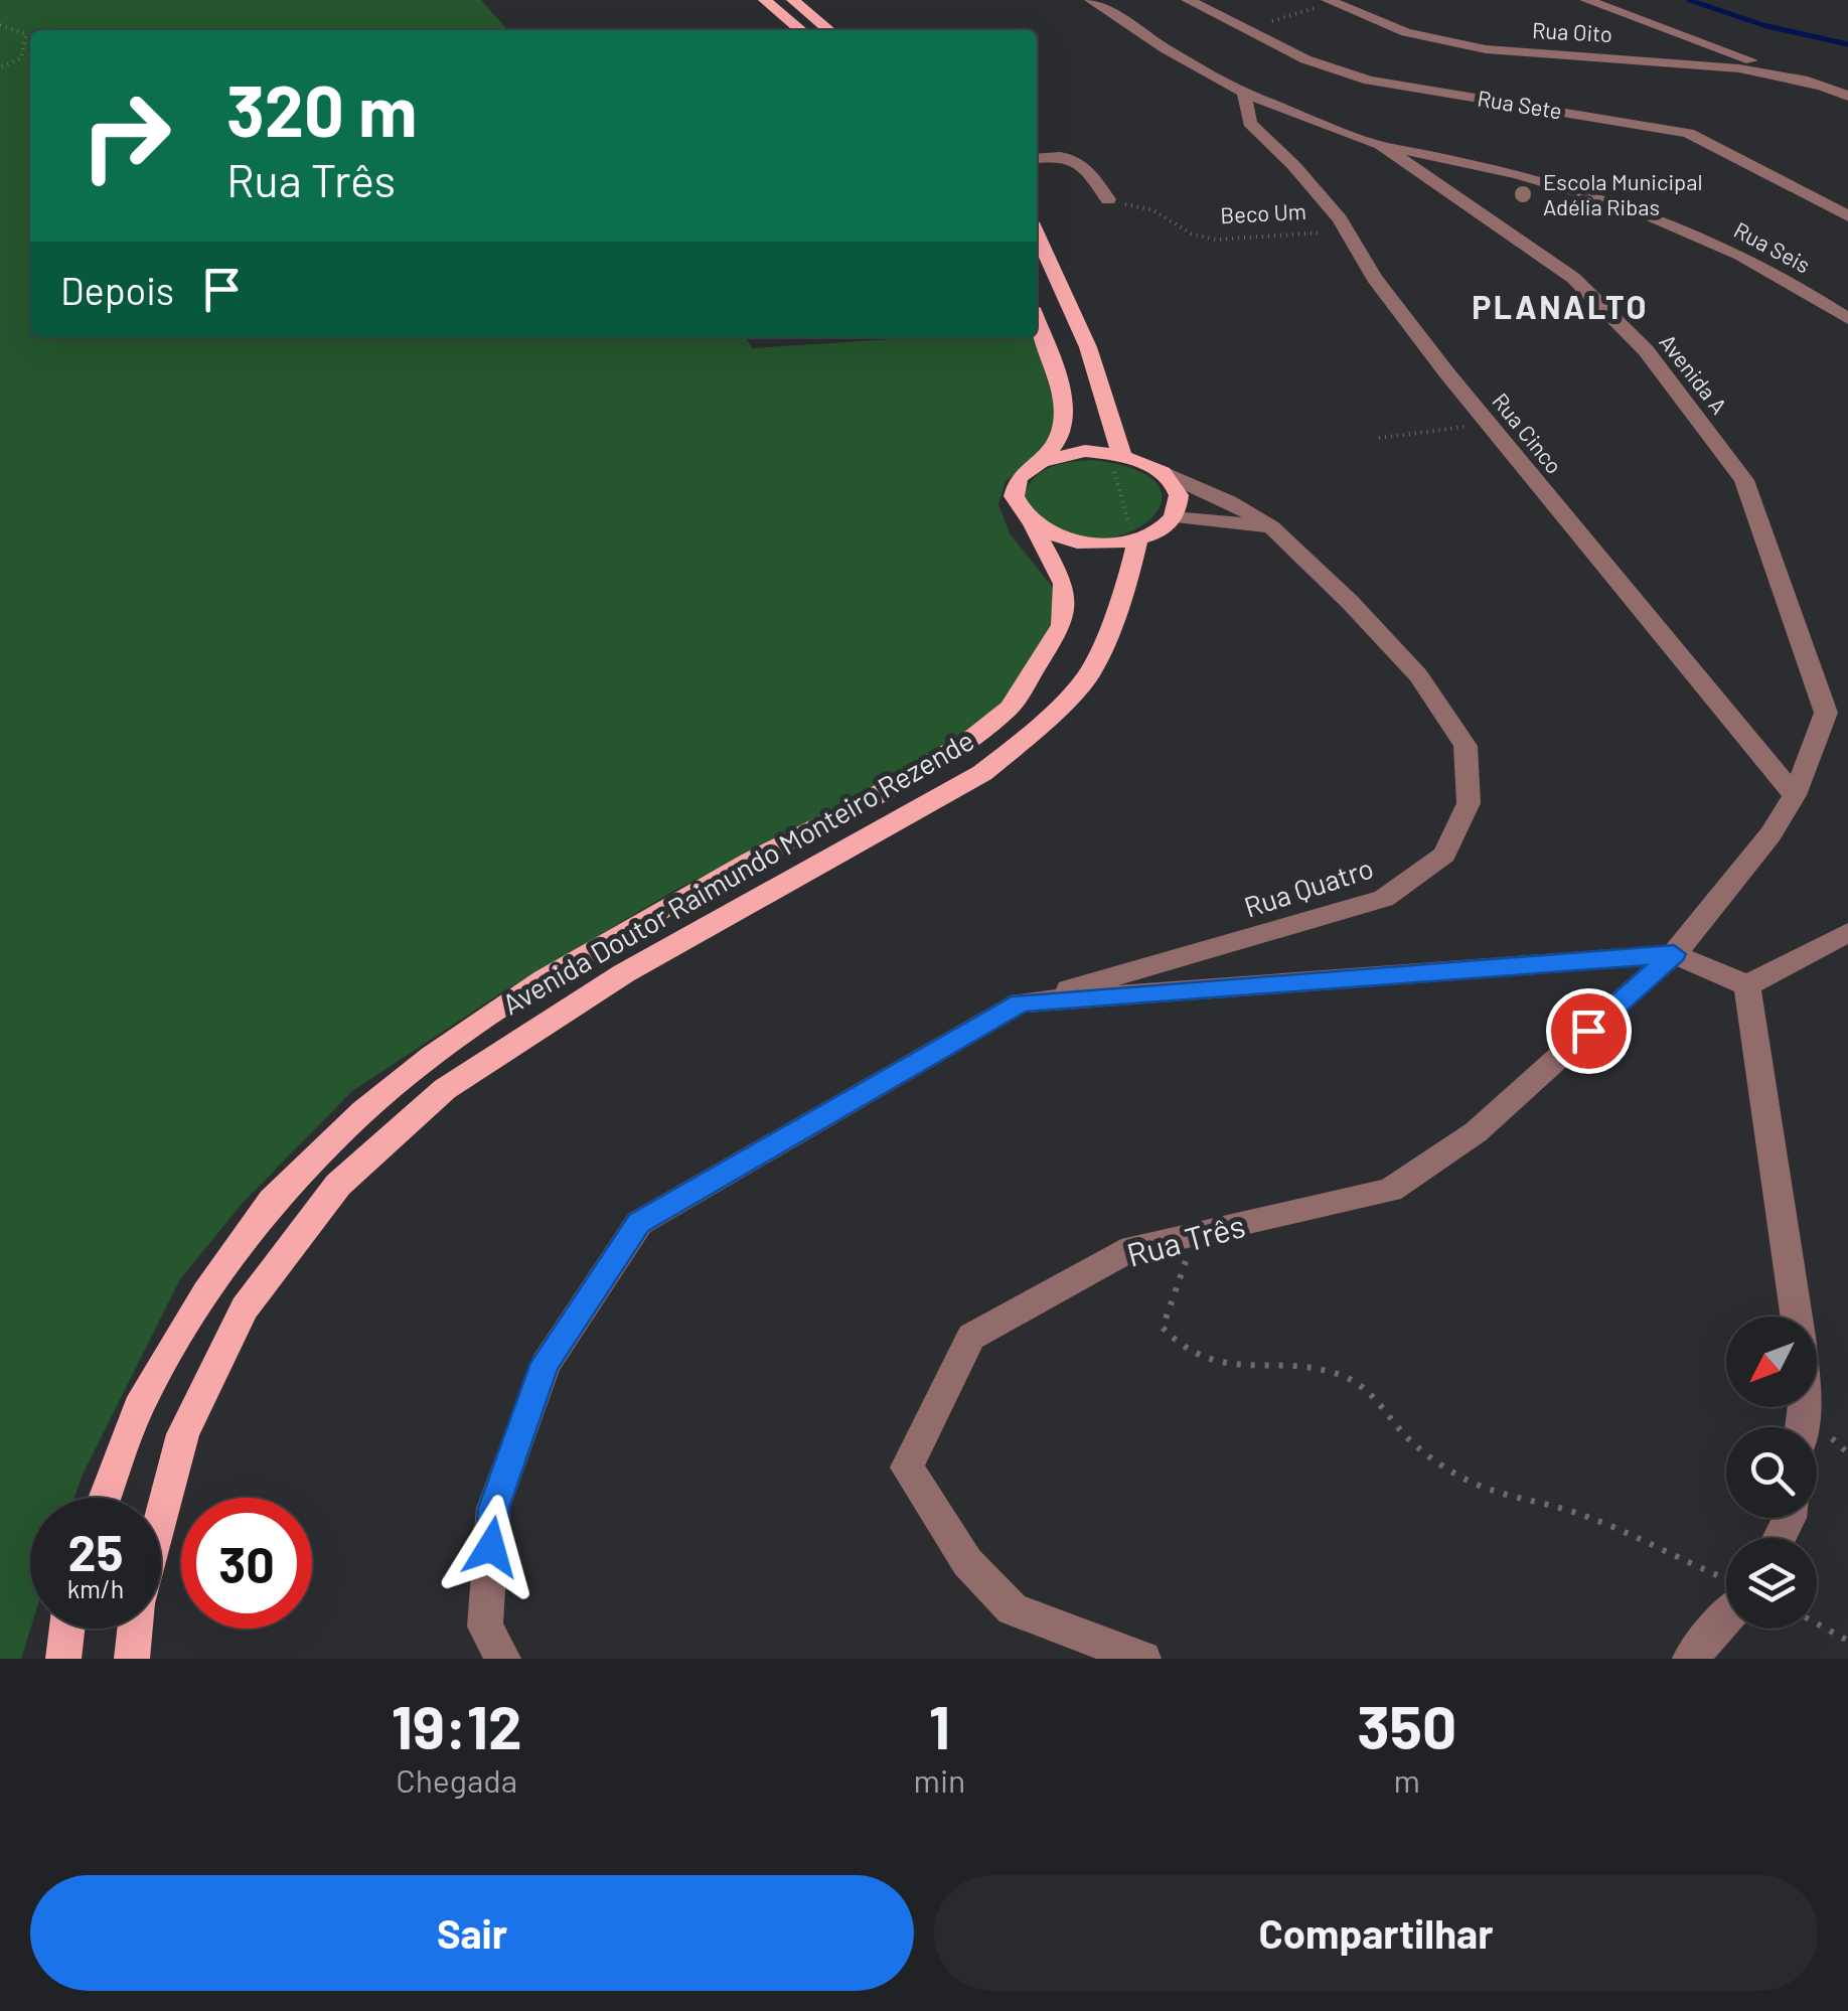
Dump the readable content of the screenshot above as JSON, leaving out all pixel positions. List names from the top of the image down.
{
  "streets": {
    "main road": ["Avenida Doutor Raimundo Monteiro Rezende"],
    "street": [
      "Rua Oito",
      "Rua Sete",
      "Rua Seis",
      "Avenida A",
      "Rua Cinco",
      "Rua Quatro",
      "Rua Três"
    ],
    "path": ["Beco Um"]
  },
  "crossings": [
    ["Beco Um", "Rua Cinco"],
    ["Rua Seis", "Avenida A"],
    ["Avenida A", "Rua Cinco"],
    ["Avenida A", "Rua Três"]
  ],
  "districts": ["PLANALTO"],
  "places": ["Escola Municipal Adélia Ribas"],
  "north": "bottom left",
  "page": {
    "turn": ["320 m", "Rua Três"],
    "then": "Depois",
    "speed": "25 km/h",
    "limit": "30",
    "eta": [
      "19:12",
      "Chegada",
      "1",
      "min",
      "350",
      "m"
    ],
    "buttons": ["Sair", "Compartilhar"]
  }
}
